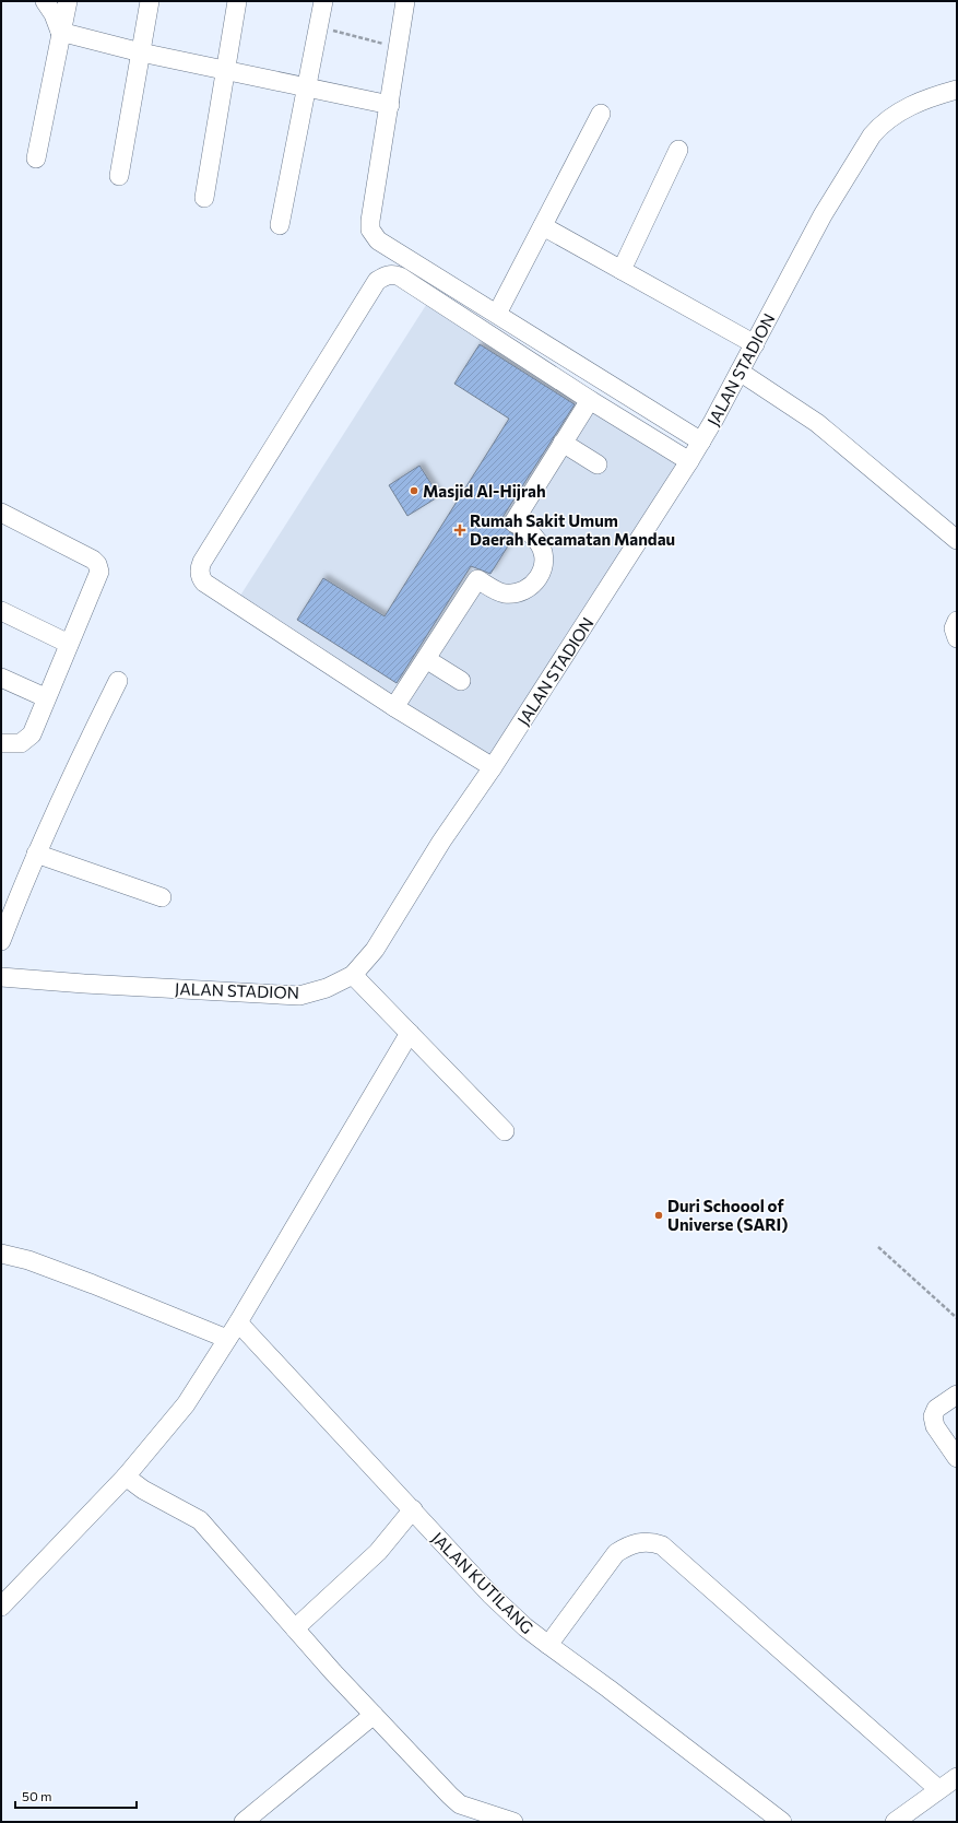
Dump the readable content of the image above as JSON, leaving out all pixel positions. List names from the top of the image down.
{
  "streets": {
    "street": ["JALAN STADION", "JALAN KUTILANG"]
  },
  "places": {
    "other": ["Masjid Al-Hijrah", "Duri Schoool of Universe (SARI)"],
    "health": ["Rumah Sakit Umum Daerah Kecamatan Mandau"]
  },
  "scale_bar": "50 m"
}
